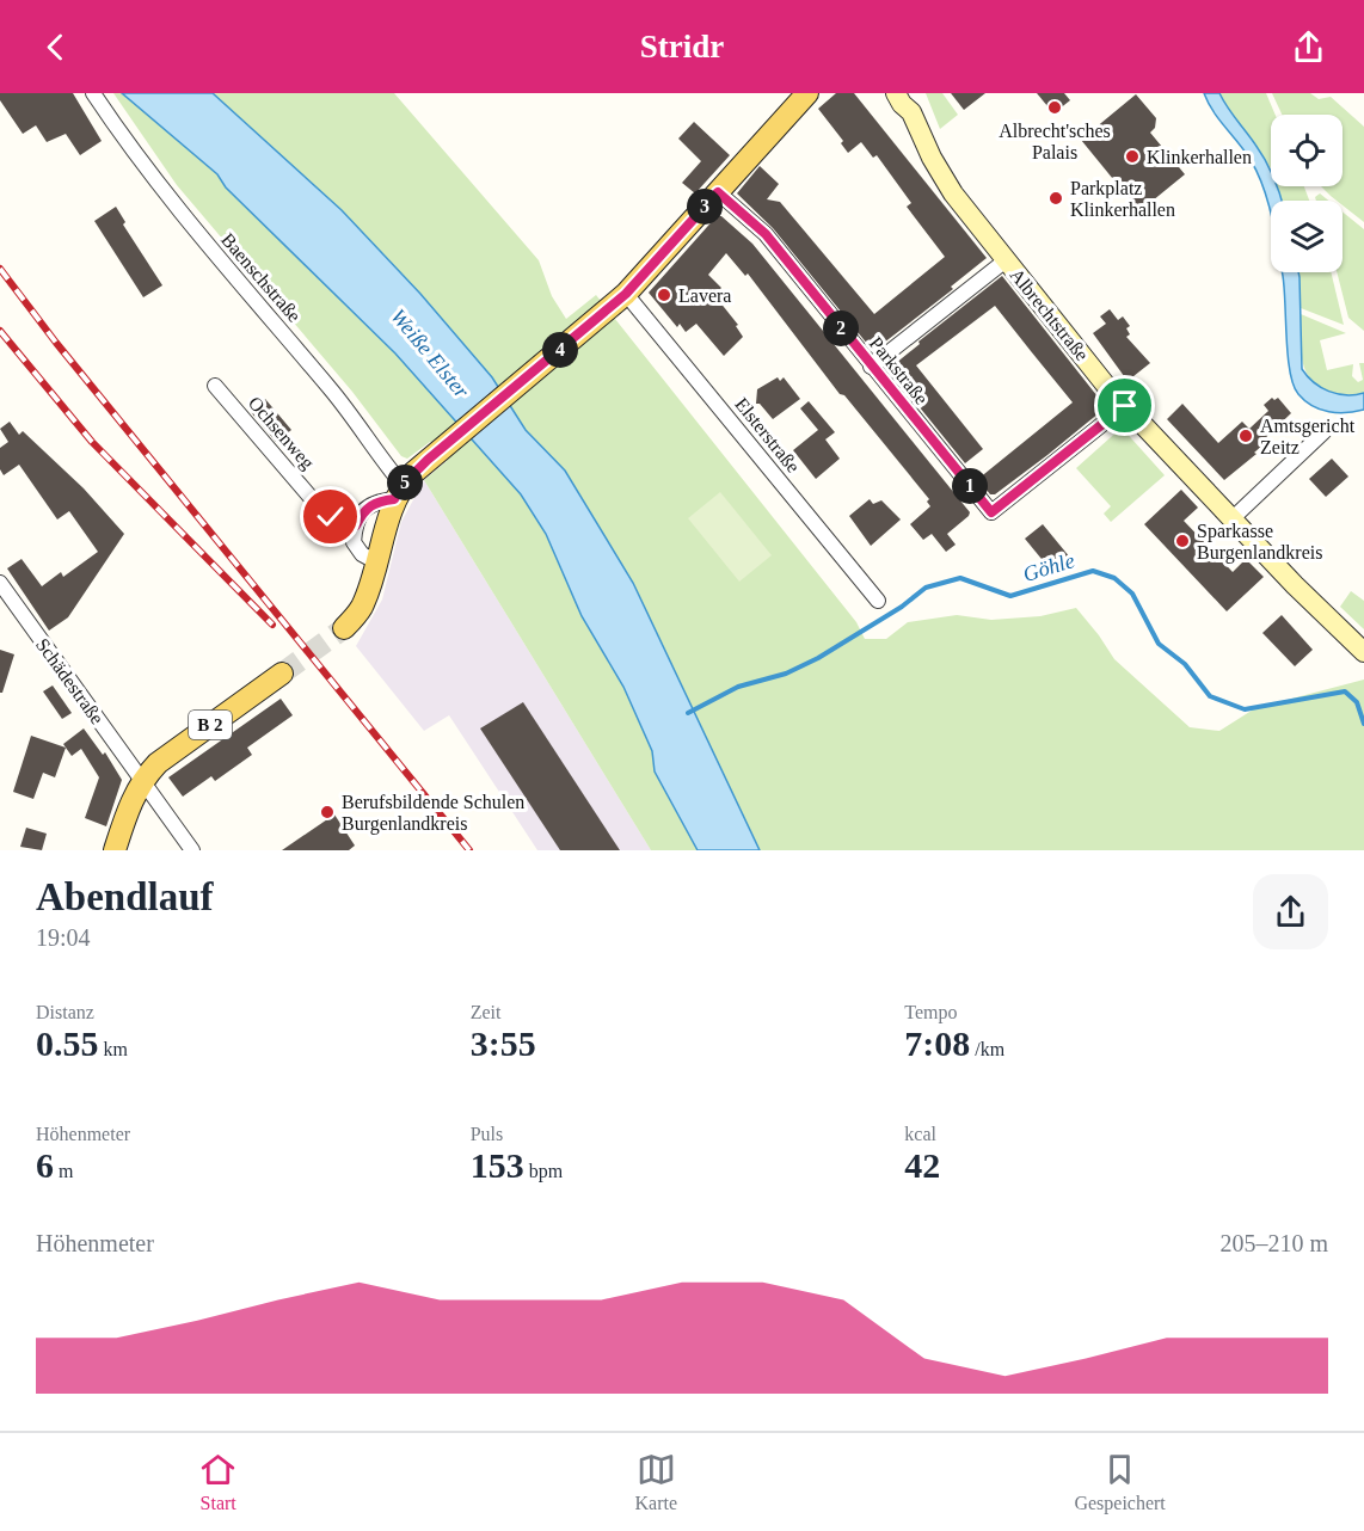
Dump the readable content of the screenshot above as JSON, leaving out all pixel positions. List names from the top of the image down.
{
  "streets": {
    "main road": ["Albrechtstraße", "B 2"],
    "street": [
      "Baenschstraße",
      "Parkstraße",
      "Ochsenweg",
      "Elsterstraße",
      "Schädestraße"
    ]
  },
  "crossings": [
    ["Albrechtstraße", "Parkstraße"],
    ["Schädestraße", "B 2"]
  ],
  "water": ["Weiße Elster", "Göhle"],
  "places": [
    "Albrecht'sches Palais",
    "Klinkerhallen",
    "Parkplatz Klinkerhallen",
    "Lavera",
    "Amtsgericht Zeitz",
    "Sparkasse Burgenlandkreis",
    "Berufsbildende Schulen Burgenlandkreis"
  ],
  "page": {
    "header": "Stridr",
    "pins": [
      "3",
      "2",
      "4",
      "5",
      "1"
    ],
    "heading": ["Abendlauf", "19:04"],
    "stats": [
      ["Distanz", "0.55 km"],
      ["Zeit", "3:55"],
      ["Tempo", "7:08 /km"],
      ["Höhenmeter", "6 m"],
      ["Puls", "153 bpm"],
      ["kcal", "42"]
    ],
    "chart": ["Höhenmeter", "205–210 m"],
    "tabs": ["Start", "Karte", "Gespeichert"]
  }
}
